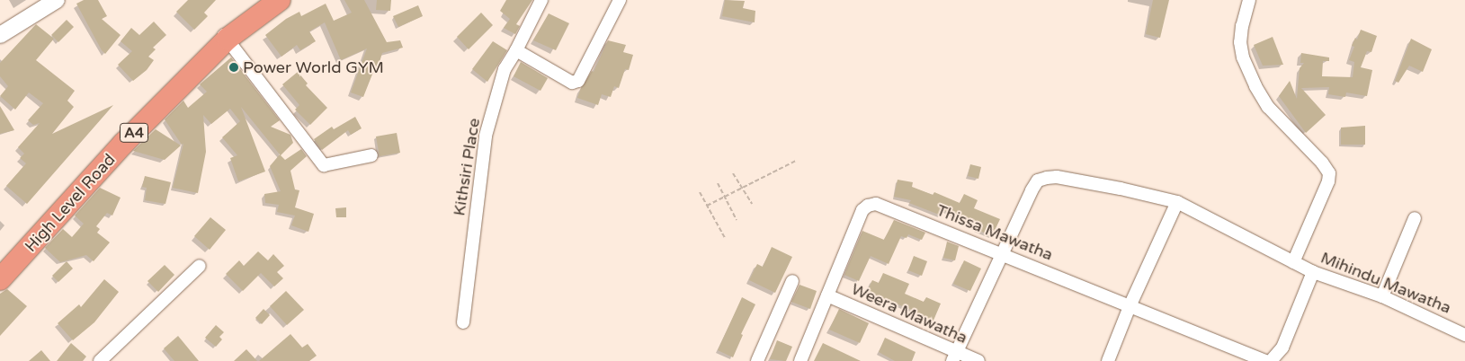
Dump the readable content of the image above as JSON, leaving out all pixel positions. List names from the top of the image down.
{
  "streets": {
    "highway": ["A4", "High Level Road"],
    "street": [
      "Kithsiri Place",
      "Thissa Mawatha",
      "Mihindu Mawatha",
      "Weera Mawatha"
    ]
  },
  "crossings": [
    ["Thissa Mawatha", "Mihindu Mawatha"],
    ["Thissa Mawatha", "Weera Mawatha"],
    ["Mihindu Mawatha", "Weera Mawatha"]
  ],
  "places": ["Power World GYM"]
}
